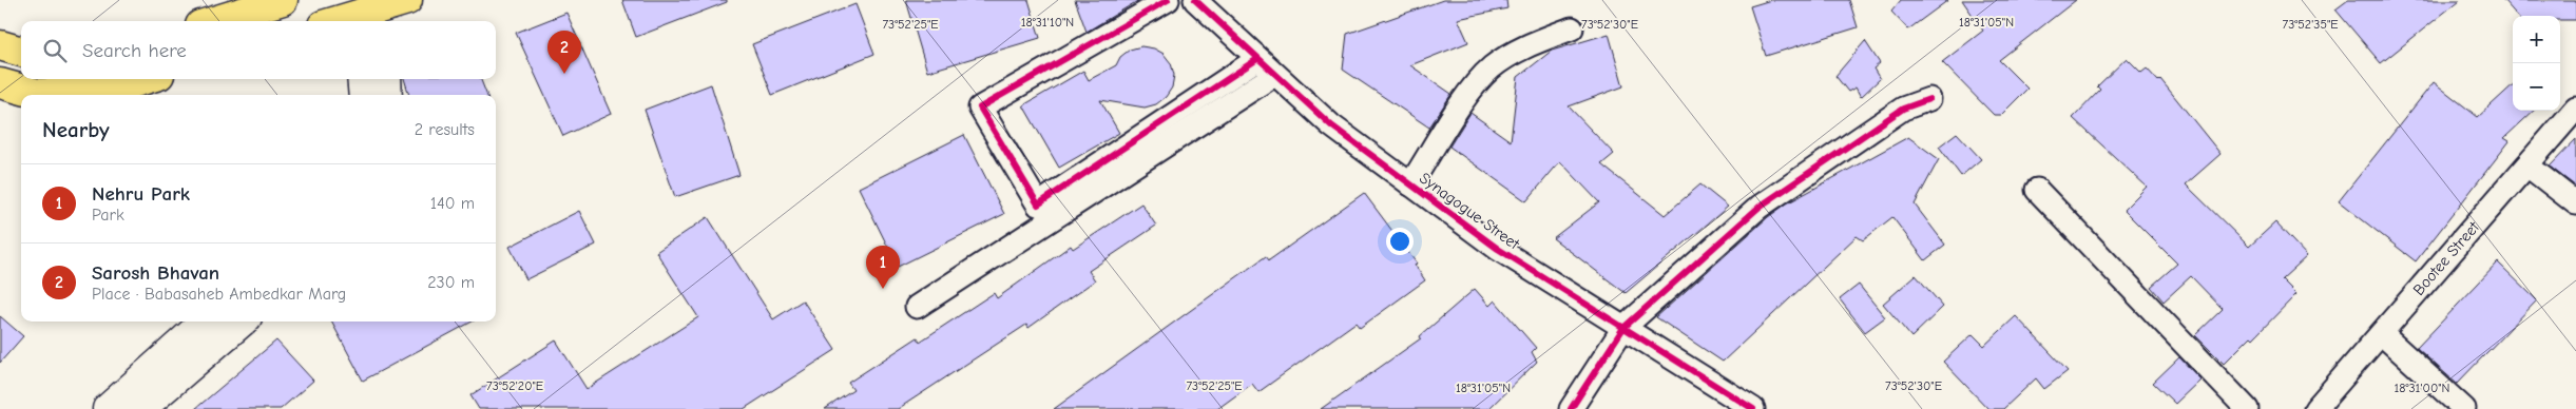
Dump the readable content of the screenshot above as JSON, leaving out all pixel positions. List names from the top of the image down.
{
  "streets": {
    "street": ["Synagogue Street", "Bootee Street"]
  },
  "page": {
    "map_buttons": ["+", "−"],
    "search": "Search here",
    "pins": ["2", "1"],
    "heading": ["Nearby", "2 results"],
    "list": [
      {
        "mark": "1",
        "name": "Nehru Park",
        "note": "Park",
        "value": "140 m"
      },
      {
        "mark": "2",
        "name": "Sarosh Bhavan",
        "note": "Place · Babasaheb Ambedkar Marg",
        "value": "230 m"
      }
    ]
  },
  "coordinates": [
    "18°31'05\"N",
    "18°31'10\"N",
    "73°52'25\"E",
    "73°52'30\"E",
    "73°52'35\"E",
    "73°52'20\"E",
    "18°31'00\"N"
  ]
}
